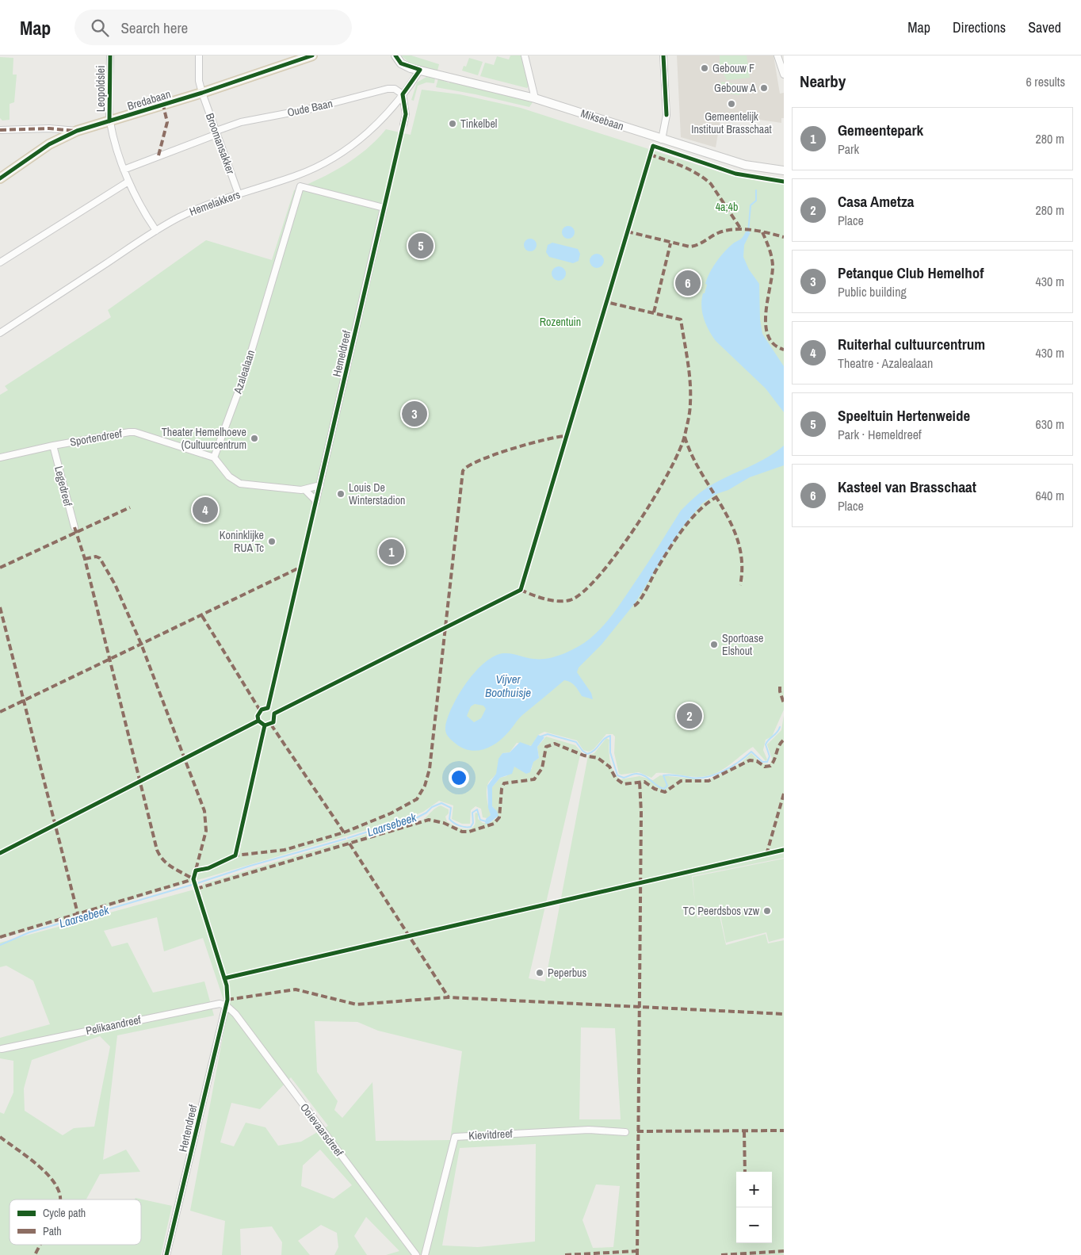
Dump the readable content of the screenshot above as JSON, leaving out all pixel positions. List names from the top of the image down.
{
  "streets": {
    "main road": ["Bredabaan", "Miksebaan"],
    "street": [
      "Leopoldslei",
      "Oude Baan",
      "Broomansakker",
      "Hemelakkers",
      "Hemeldreef",
      "Azalealaan",
      "Sportendreef",
      "Legedreef",
      "Pelikaandreef",
      "Hertendreef",
      "Ooievaarsdreef",
      "Kievitdreef"
    ]
  },
  "crossings": [
    ["Leopoldslei", "Bredabaan"],
    ["Bredabaan", "Broomansakker"],
    ["Oude Baan", "Broomansakker"],
    ["Oude Baan", "Hemelakkers"],
    ["Miksebaan", "Hemelakkers"],
    ["Broomansakker", "Hemelakkers"],
    ["Hemeldreef", "Azalealaan"],
    ["Azalealaan", "Sportendreef"],
    ["Sportendreef", "Legedreef"],
    ["Pelikaandreef", "Hertendreef"],
    ["Pelikaandreef", "Ooievaarsdreef"],
    ["Hertendreef", "Ooievaarsdreef"]
  ],
  "water": ["Vijver Boothuisje", "Laarsebeek"],
  "parks": ["4a;4b", "Rozentuin"],
  "places": [
    "Gebouw F",
    "Gebouw A",
    "Gemeentelijk Instituut Brasschaat",
    "Tinkelbel",
    "Theater Hemelhoeve (Cultuurcentrum",
    "Louis De Winterstadion",
    "Koninklijke RUA Tc",
    "Sportoase Elshout",
    "TC Peerdsbos vzw",
    "Peperbus"
  ],
  "legend": ["Cycle path", "Path"],
  "page": {
    "header": "Map",
    "search": "Search here",
    "nav": ["Map", "Directions", "Saved"],
    "heading": ["Nearby", "6 results"],
    "list": [
      {
        "mark": "1",
        "name": "Gemeentepark",
        "note": "Park",
        "value": "280 m"
      },
      {
        "mark": "2",
        "name": "Casa Ametza",
        "note": "Place",
        "value": "280 m"
      },
      {
        "mark": "3",
        "name": "Petanque Club Hemelhof",
        "note": "Public building",
        "value": "430 m"
      },
      {
        "mark": "4",
        "name": "Ruiterhal cultuurcentrum",
        "note": "Theatre · Azalealaan",
        "value": "430 m"
      },
      {
        "mark": "5",
        "name": "Speeltuin Hertenweide",
        "note": "Park · Hemeldreef",
        "value": "630 m"
      },
      {
        "mark": "6",
        "name": "Kasteel van Brasschaat",
        "note": "Place",
        "value": "640 m"
      }
    ],
    "pins": [
      "5",
      "6",
      "3",
      "4",
      "1",
      "2"
    ],
    "map_buttons": ["+", "−"]
  }
}
